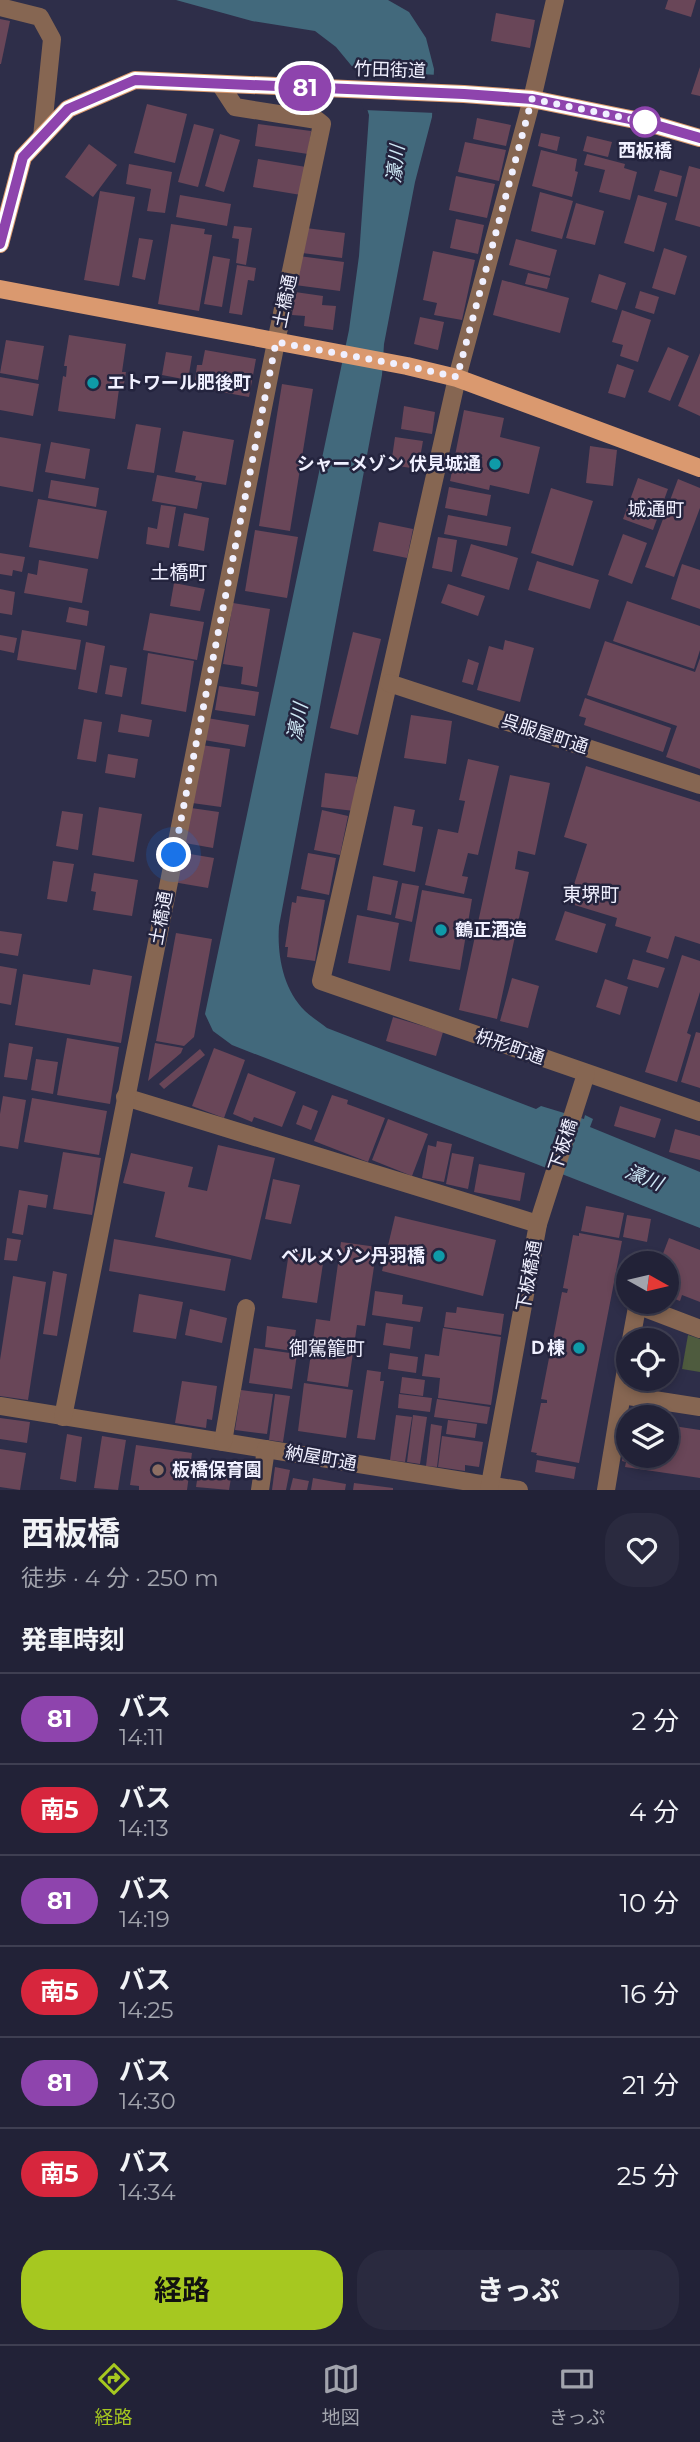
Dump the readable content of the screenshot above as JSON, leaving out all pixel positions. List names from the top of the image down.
{
  "streets": {
    "main road": ["竹田街道"],
    "street": [
      "土橋通",
      "呉服屋町通",
      "枡形町通",
      "下板橋",
      "下板橋通",
      "納屋町通"
    ]
  },
  "crossings": [
    ["竹田街道", "土橋通"],
    ["土橋通", "納屋町通"],
    ["呉服屋町通", "枡形町通"],
    ["枡形町通", "下板橋"],
    ["下板橋", "下板橋通"],
    ["下板橋通", "納屋町通"]
  ],
  "districts": [
    "城通町",
    "土橋町",
    "東堺町",
    "御駕籠町"
  ],
  "water": ["濠川"],
  "places": [
    "西板橋",
    "エトワール肥後町",
    "シャーメゾン 伏見城通",
    "鶴正酒造",
    "ベルメゾン丹羽橋",
    "Ｄ棟",
    "板橋保育園"
  ],
  "lines": ["bus line 81"],
  "north": "right",
  "page": {
    "on_map": "81",
    "heading": [
      ["西板橋", "徒歩 · 4 分 · 250 m"],
      "発車時刻"
    ],
    "list": [
      {
        "mark": "81",
        "name": "バス",
        "note": "14:11",
        "value": "2 分"
      },
      {
        "mark": "南5",
        "name": "バス",
        "note": "14:13",
        "value": "4 分"
      },
      {
        "mark": "81",
        "name": "バス",
        "note": "14:19",
        "value": "10 分"
      },
      {
        "mark": "南5",
        "name": "バス",
        "note": "14:25",
        "value": "16 分"
      },
      {
        "mark": "81",
        "name": "バス",
        "note": "14:30",
        "value": "21 分"
      },
      {
        "mark": "南5",
        "name": "バス",
        "note": "14:34",
        "value": "25 分"
      }
    ],
    "buttons": ["経路", "きっぷ"],
    "tabs": ["経路", "地図", "きっぷ"]
  }
}
